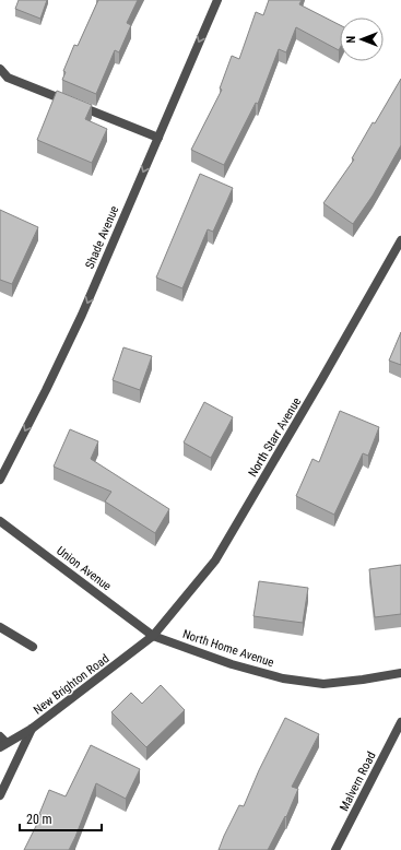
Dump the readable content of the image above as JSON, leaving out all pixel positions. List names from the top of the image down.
{
  "streets": {
    "street": [
      "Shade Avenue",
      "North Starr Avenue",
      "Union Avenue",
      "North Home Avenue",
      "New Brighton Road",
      "Malvern Road"
    ]
  },
  "crossings": [
    ["North Starr Avenue", "Union Avenue"],
    ["North Starr Avenue", "North Home Avenue"],
    ["North Starr Avenue", "New Brighton Road"],
    ["Union Avenue", "North Home Avenue"],
    ["Union Avenue", "New Brighton Road"],
    ["North Home Avenue", "New Brighton Road"]
  ],
  "one_way": ["Shade Avenue"],
  "scale_bar": "20 m",
  "north": "left"
}
